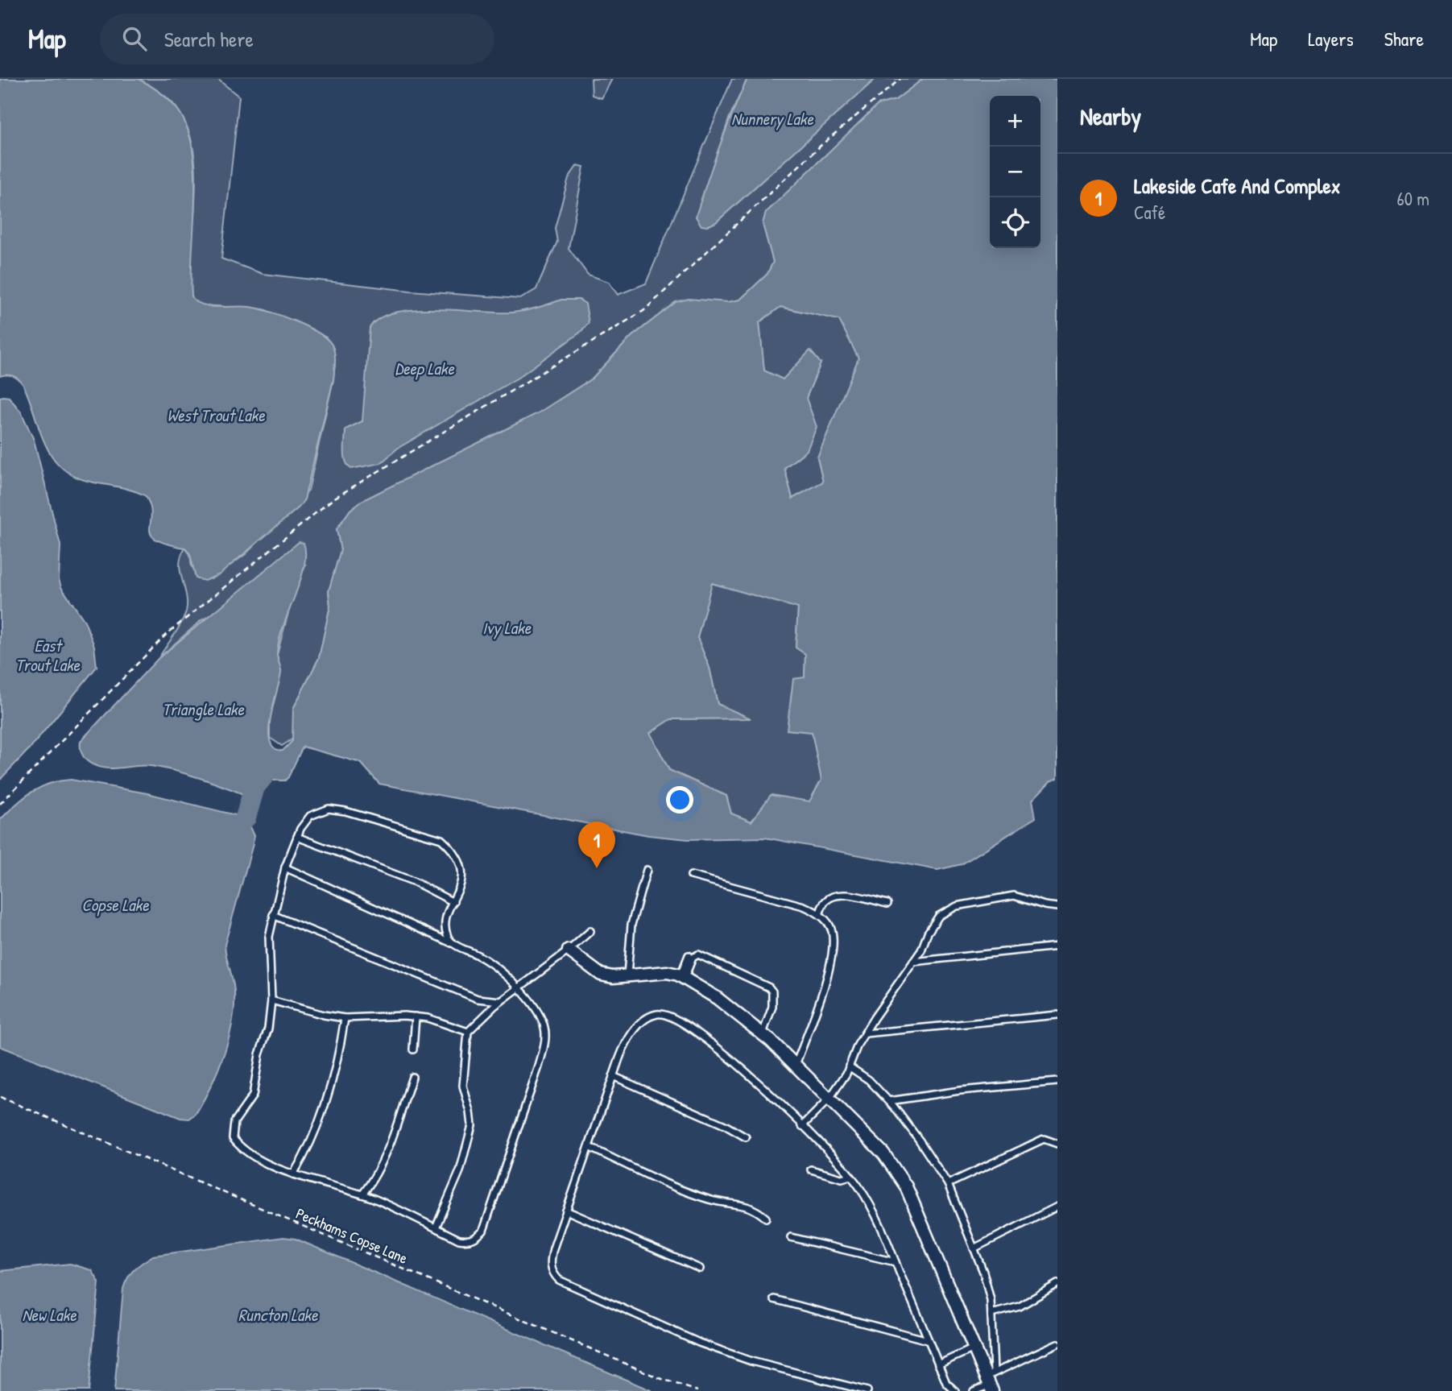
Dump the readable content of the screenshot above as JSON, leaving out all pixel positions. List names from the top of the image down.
{
  "streets": {
    "path": ["Peckhams Copse Lane"]
  },
  "water": [
    "Nunnery Lake",
    "Deep Lake",
    "West Trout Lake",
    "Ivy Lake",
    "East Trout Lake",
    "Triangle Lake",
    "Copse Lake",
    "New Lake",
    "Runcton Lake"
  ],
  "page": {
    "header": "Map",
    "search": "Search here",
    "nav": ["Map", "Layers", "Share"],
    "heading": "Nearby",
    "map_buttons": ["+", "−"],
    "list": [
      {
        "mark": "1",
        "name": "Lakeside Cafe And Complex",
        "note": "Café",
        "value": "60 m"
      }
    ],
    "pins": "1"
  }
}
